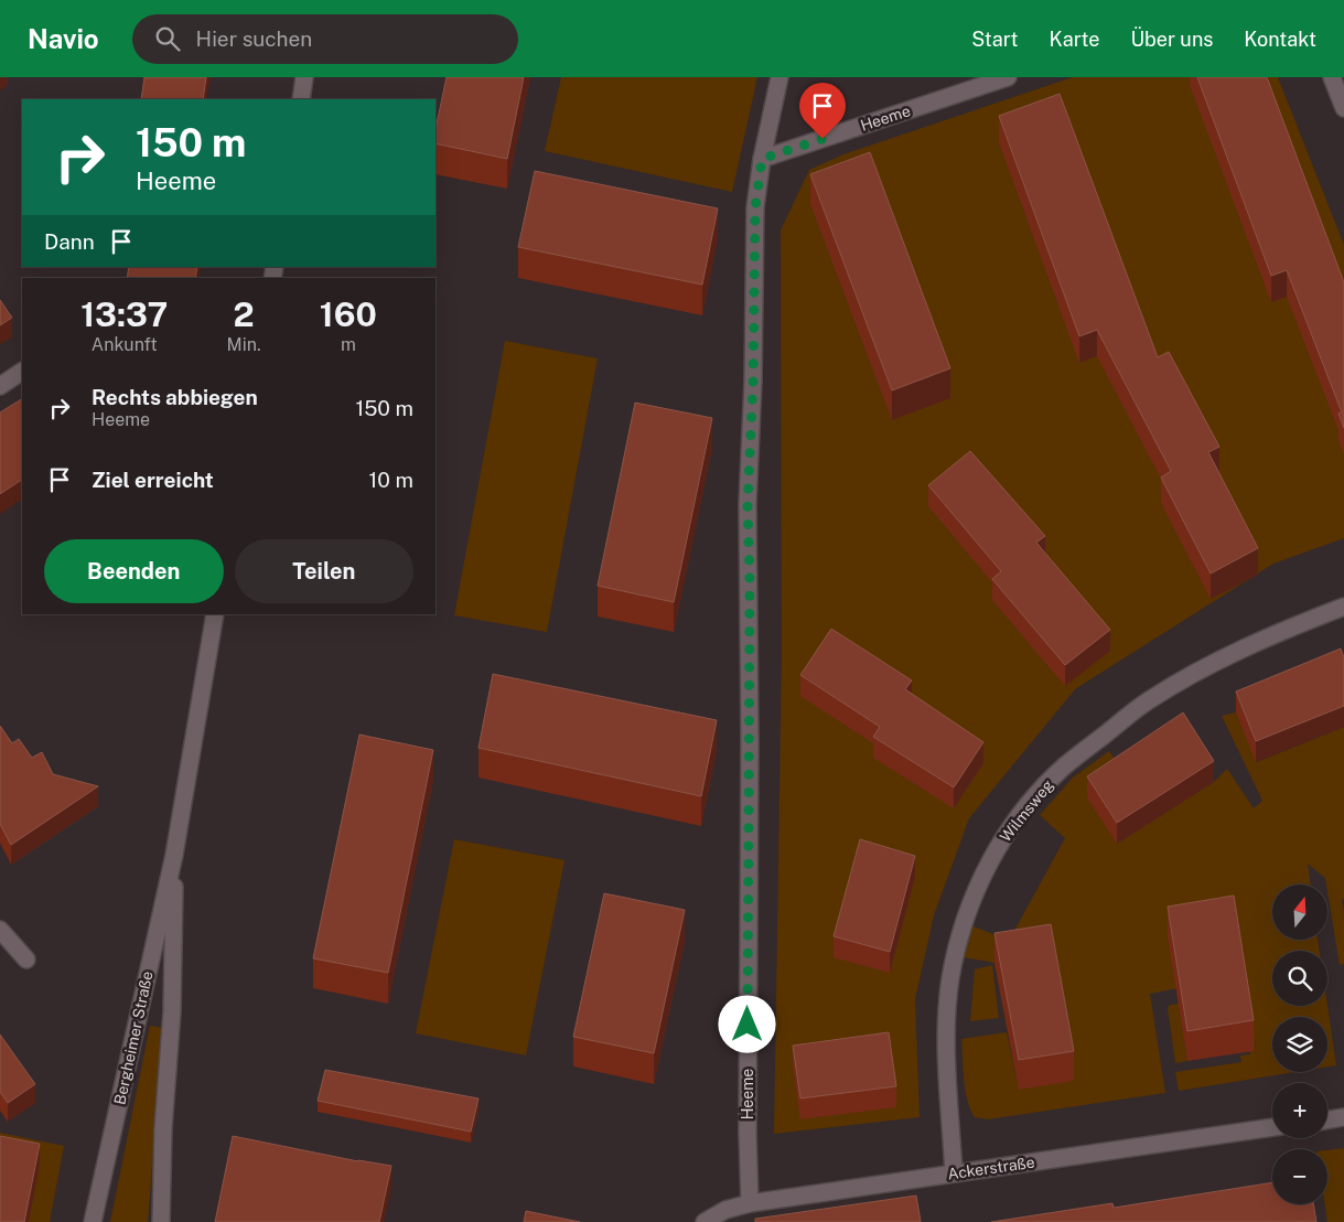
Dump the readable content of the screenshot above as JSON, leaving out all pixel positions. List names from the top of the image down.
{
  "streets": {
    "street": [
      "Heeme",
      "Wilmsweg",
      "Bergheimer Straße",
      "Ackerstraße"
    ]
  },
  "crossings": [
    ["Heeme", "Ackerstraße"],
    ["Wilmsweg", "Ackerstraße"]
  ],
  "north": "top",
  "page": {
    "header": "Navio",
    "search": "Hier suchen",
    "nav": [
      "Start",
      "Karte",
      "Über uns",
      "Kontakt"
    ],
    "turn": ["150 m", "Heeme"],
    "then": "Dann",
    "eta": [
      "13:37",
      "Ankunft",
      "2",
      "Min.",
      "160",
      "m"
    ],
    "list": [
      {
        "name": "Rechts abbiegen",
        "note": "Heeme",
        "value": "150 m"
      },
      {
        "name": "Ziel erreicht",
        "value": "10 m"
      }
    ],
    "buttons": ["Beenden", "Teilen"],
    "map_buttons": ["+", "−"]
  }
}
